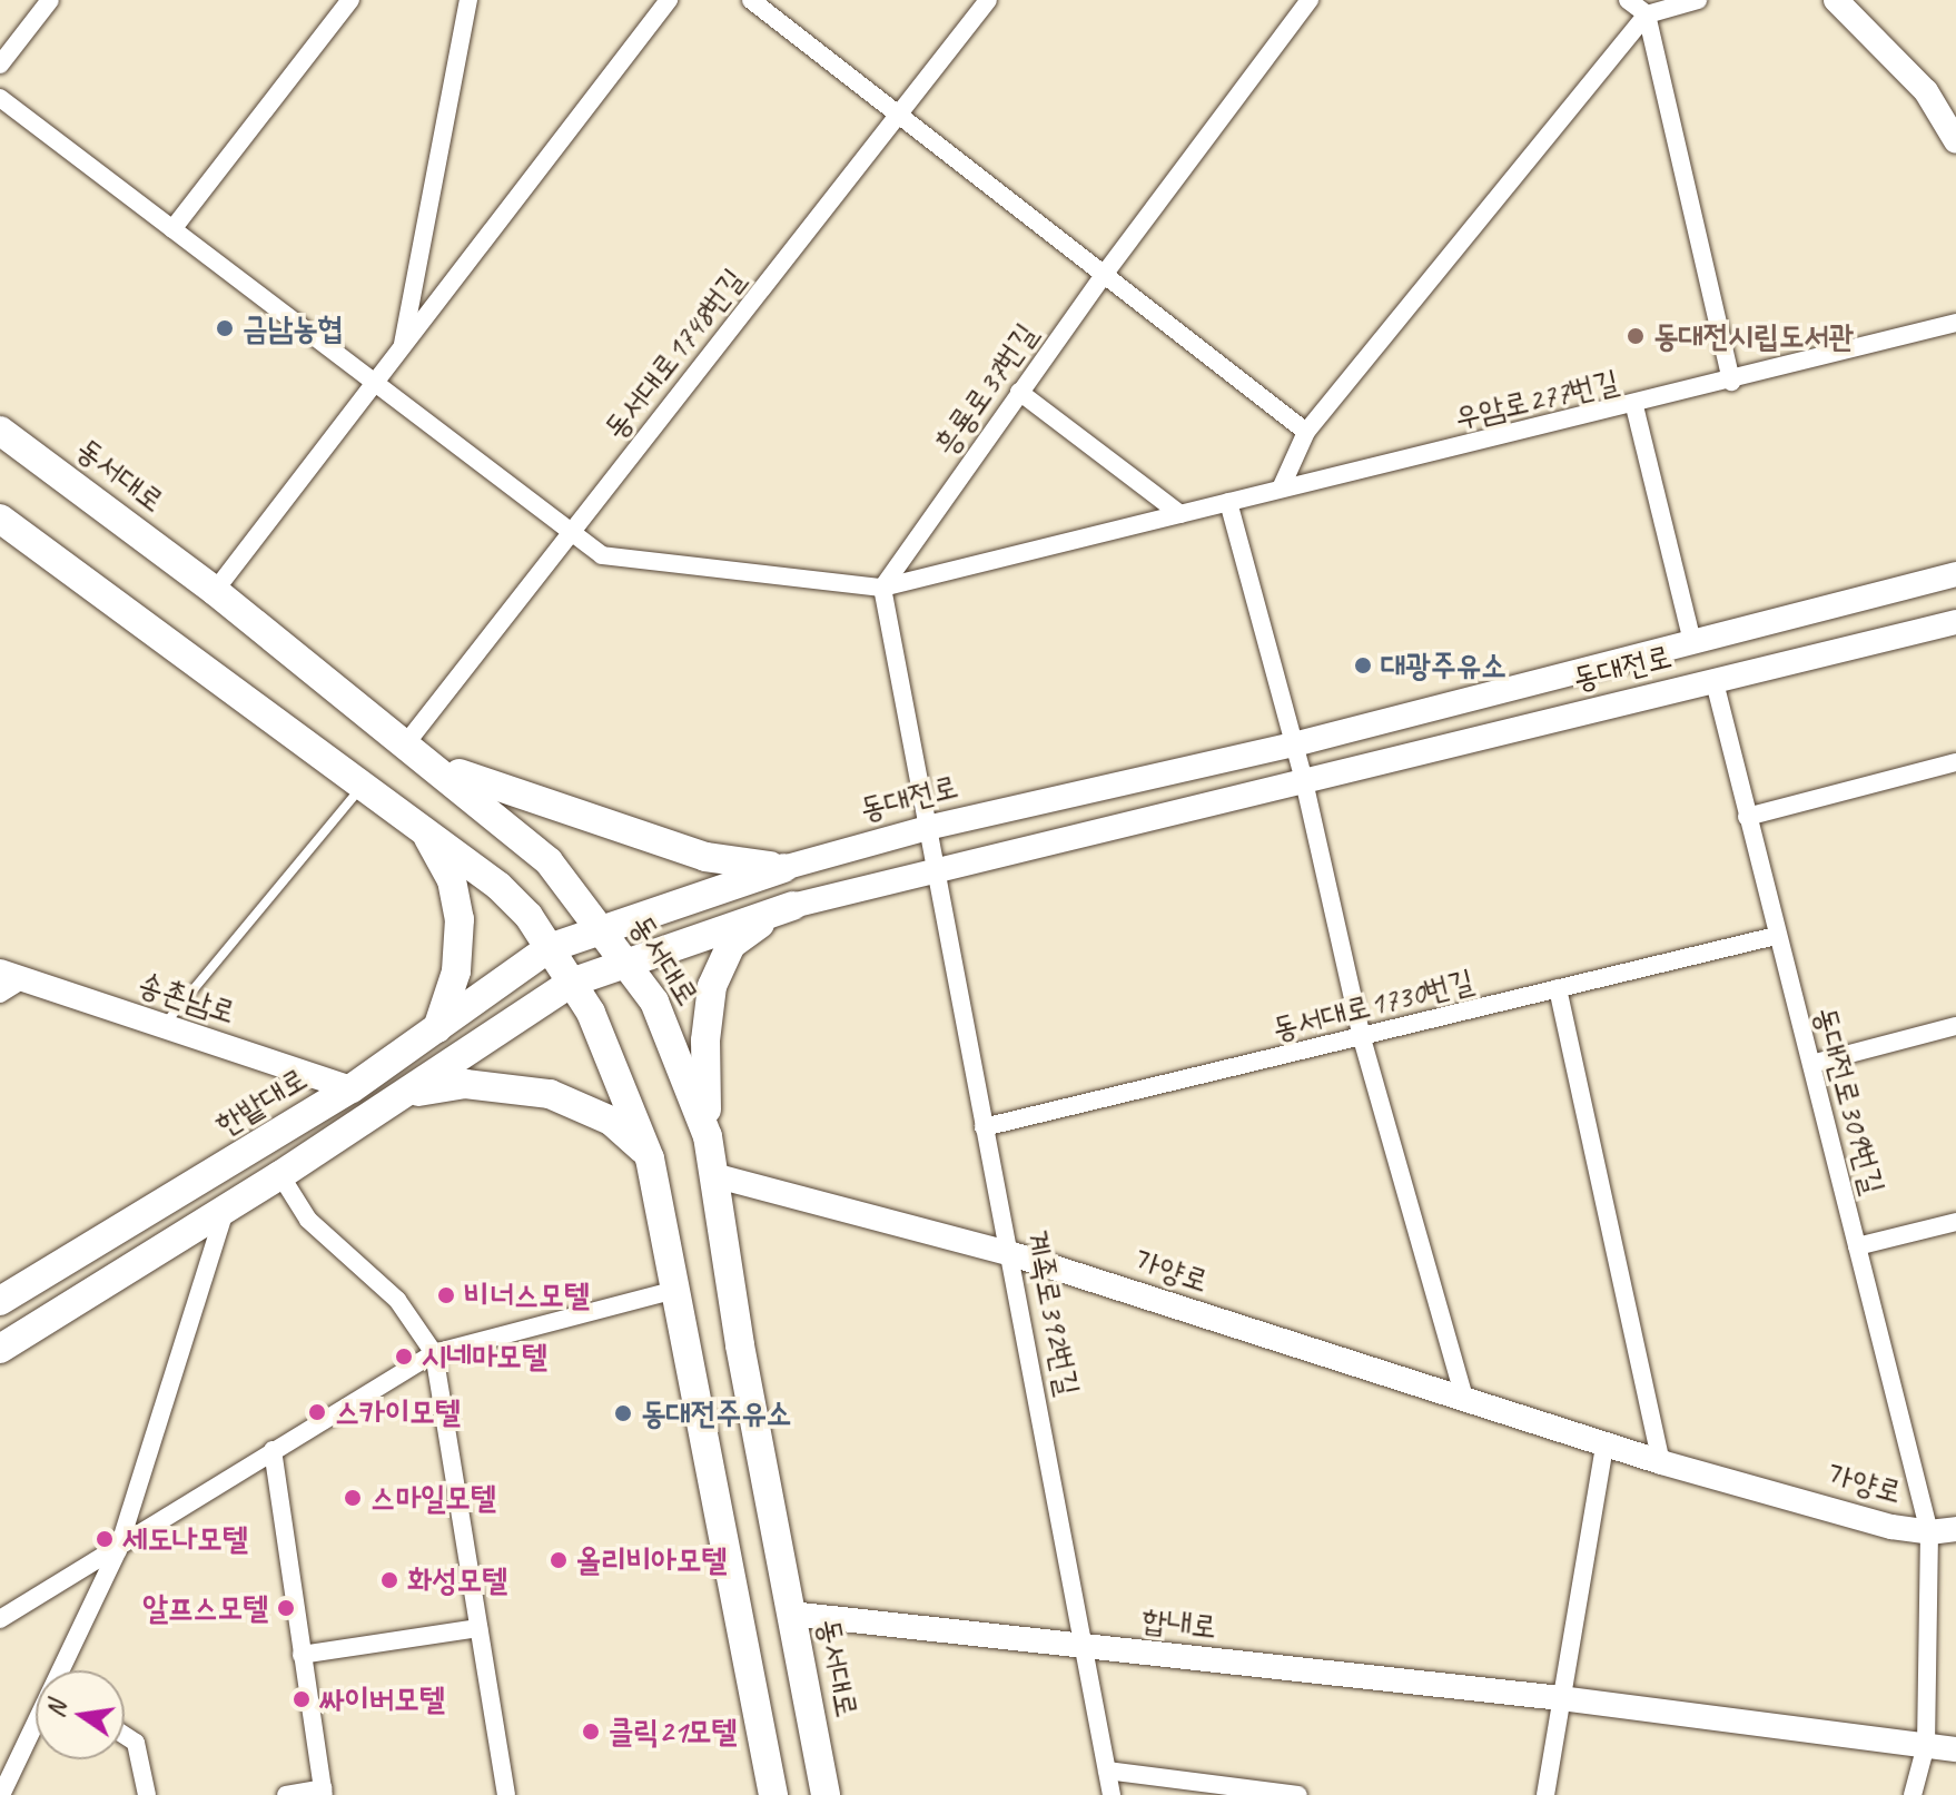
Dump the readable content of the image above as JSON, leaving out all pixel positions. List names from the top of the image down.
{
  "streets": {
    "main road": ["동서대로", "동대전로", "한밭대로"],
    "street": [
      "동서대로1748번길",
      "흥룡로37번길",
      "우암로277번길",
      "송촌남로",
      "동서대로1730번길",
      "동대전로309번길",
      "가양로",
      "계족로392번길",
      "합내로"
    ]
  },
  "crossings": [
    ["동서대로1748번길", "우암로277번길"],
    ["동서대로1748번길", "동서대로"],
    ["흥룡로37번길", "우암로277번길"],
    ["우암로277번길", "동대전로"],
    ["동서대로", "동대전로"],
    ["동서대로", "가양로"],
    ["동서대로", "합내로"],
    ["동대전로", "동대전로309번길"],
    ["동대전로", "한밭대로"],
    ["동대전로", "계족로392번길"],
    ["송촌남로", "한밭대로"],
    ["동서대로1730번길", "동대전로309번길"],
    ["동서대로1730번길", "계족로392번길"],
    ["동대전로309번길", "가양로"],
    ["동대전로309번길", "합내로"],
    ["가양로", "계족로392번길"],
    ["계족로392번길", "합내로"]
  ],
  "places": [
    "금남농협",
    "동대전시립도서관",
    "대광주유소",
    "비너스모텔",
    "시네마모텔",
    "스카이모텔",
    "동대전주유소",
    "스마일모텔",
    "세도나모텔",
    "올리비아모텔",
    "화성모텔",
    "알프스모텔",
    "싸이버모텔",
    "클릭21모텔"
  ],
  "north": "left"
}
